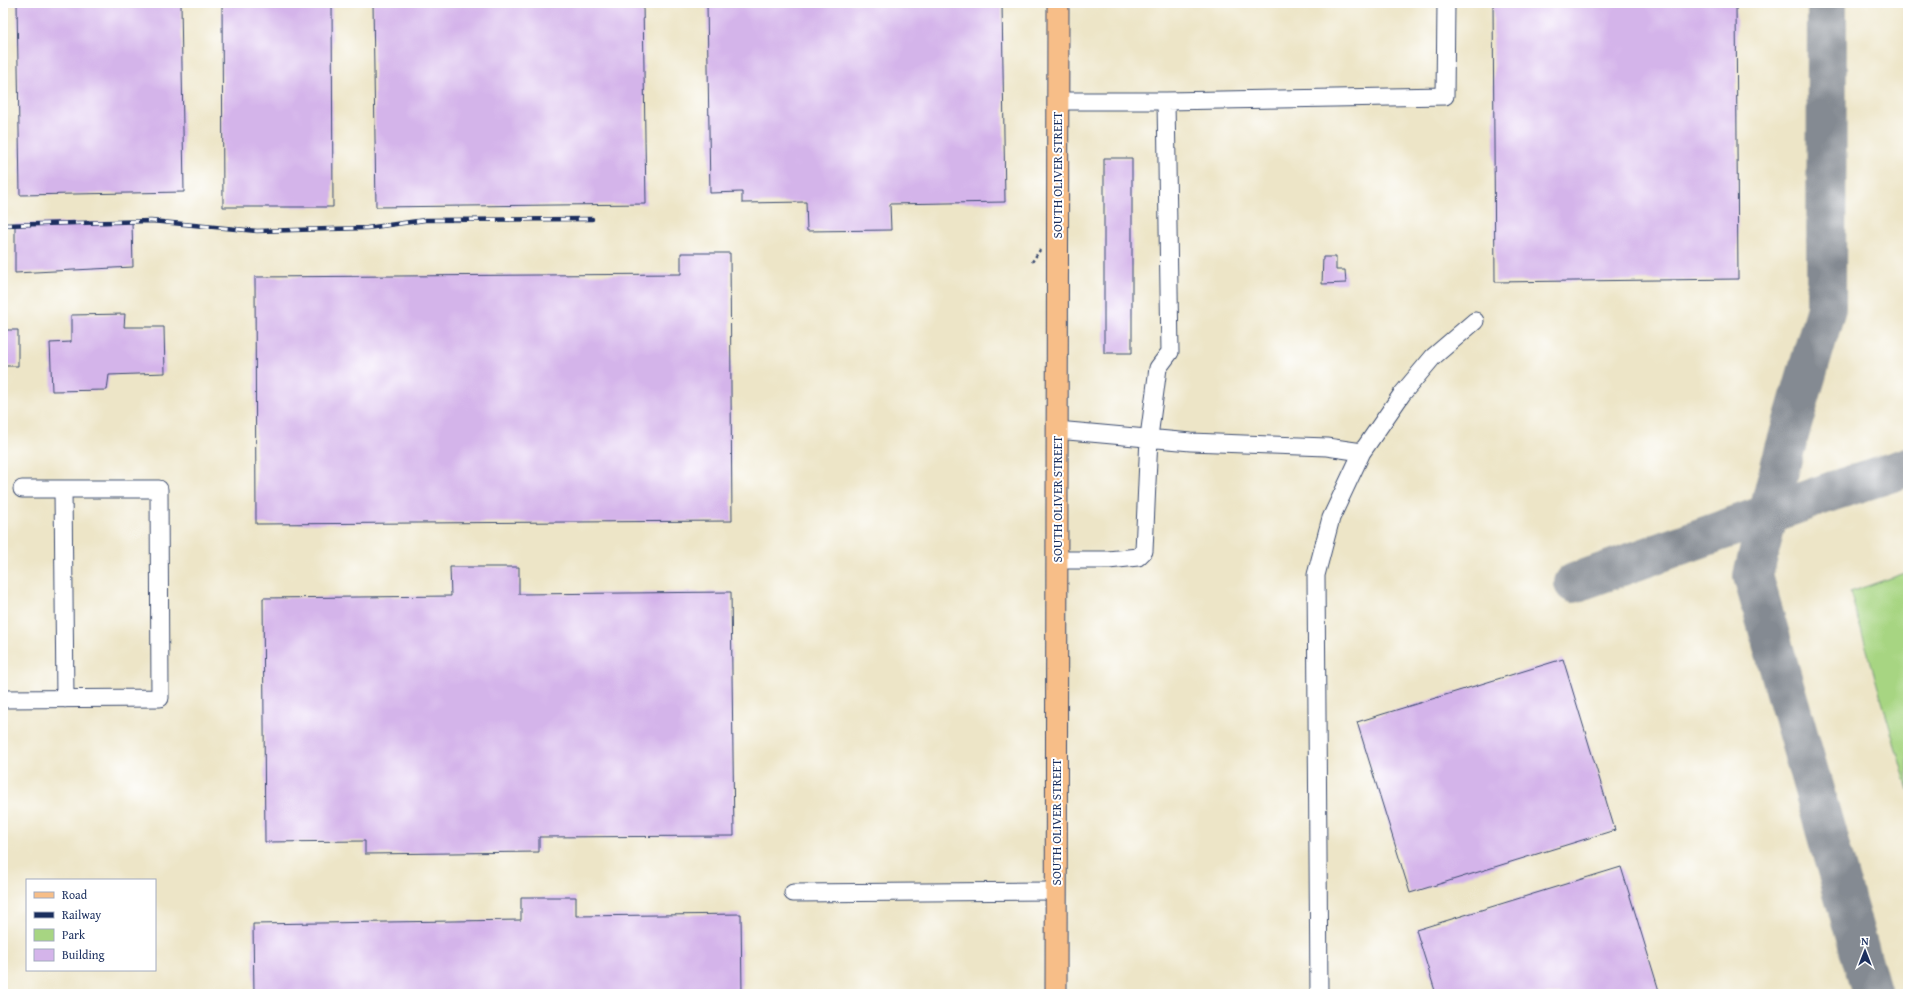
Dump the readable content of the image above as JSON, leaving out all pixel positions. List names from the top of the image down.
{
  "streets": {
    "main road": ["SOUTH OLIVER STREET"]
  },
  "legend": [
    "Road",
    "Railway",
    "Park",
    "Building"
  ],
  "north": "top"
}
